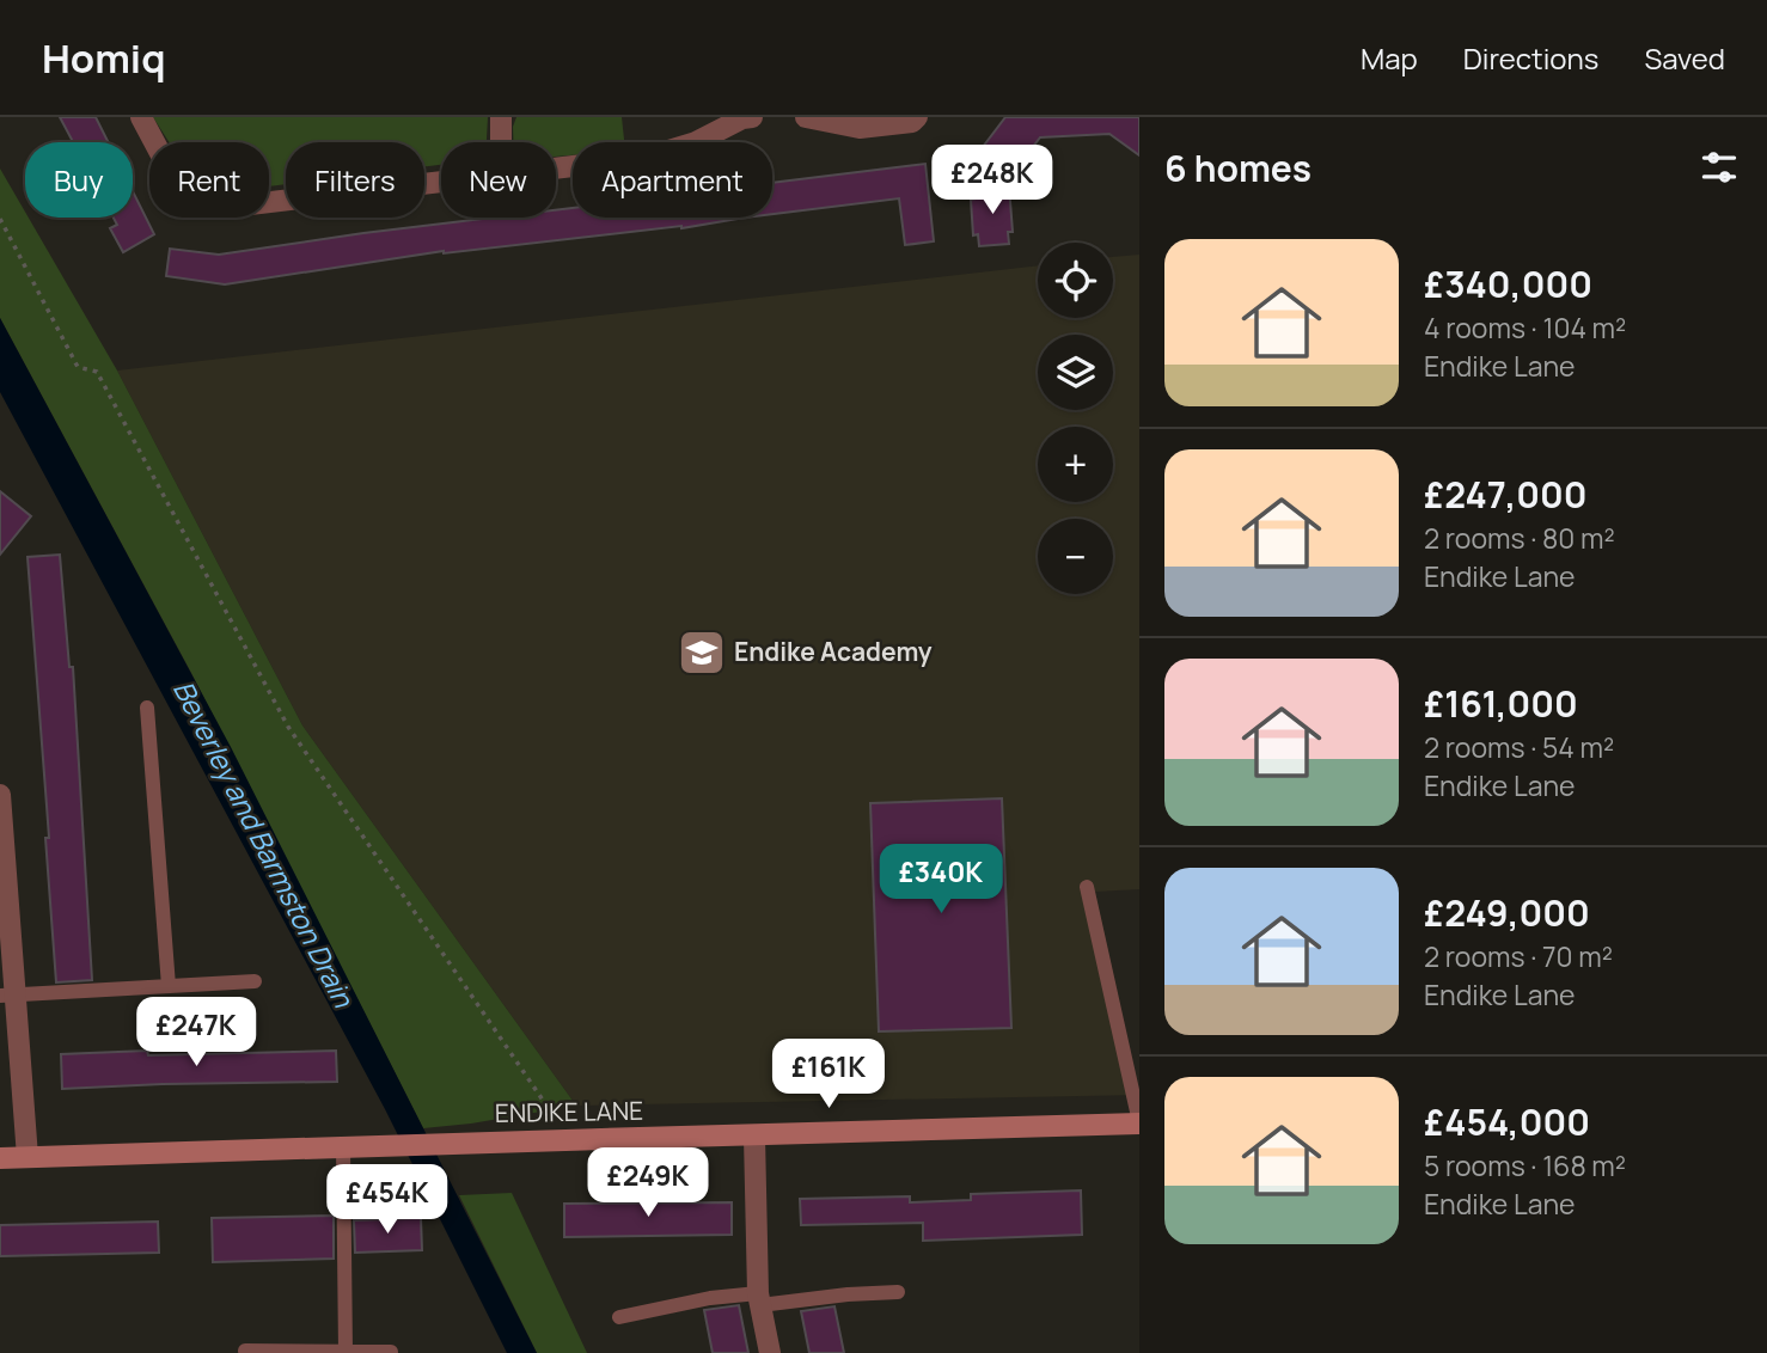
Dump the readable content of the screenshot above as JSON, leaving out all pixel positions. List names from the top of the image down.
{
  "streets": {
    "street": ["ENDIKE LANE"]
  },
  "water": ["Beverley and Barmston Drain"],
  "places": {
    "school or university": ["Endike Academy"]
  },
  "page": {
    "header": "Homiq",
    "nav": ["Map", "Directions", "Saved"],
    "heading": "6 homes",
    "chip": [
      "Buy",
      "Rent",
      "Filters",
      "New",
      "Apartment"
    ],
    "price": [
      "£248K",
      "£340K",
      "£247K",
      "£161K",
      "£249K",
      "£454K"
    ],
    "list": [
      {
        "name": "£340,000",
        "note": "4 rooms · 104 m² · Endike Lane"
      },
      {
        "name": "£247,000",
        "note": "2 rooms · 80 m² · Endike Lane"
      },
      {
        "name": "£161,000",
        "note": "2 rooms · 54 m² · Endike Lane"
      },
      {
        "name": "£249,000",
        "note": "2 rooms · 70 m² · Endike Lane"
      },
      {
        "name": "£454,000",
        "note": "5 rooms · 168 m² · Endike Lane"
      }
    ],
    "map_buttons": ["+", "−"]
  }
}
